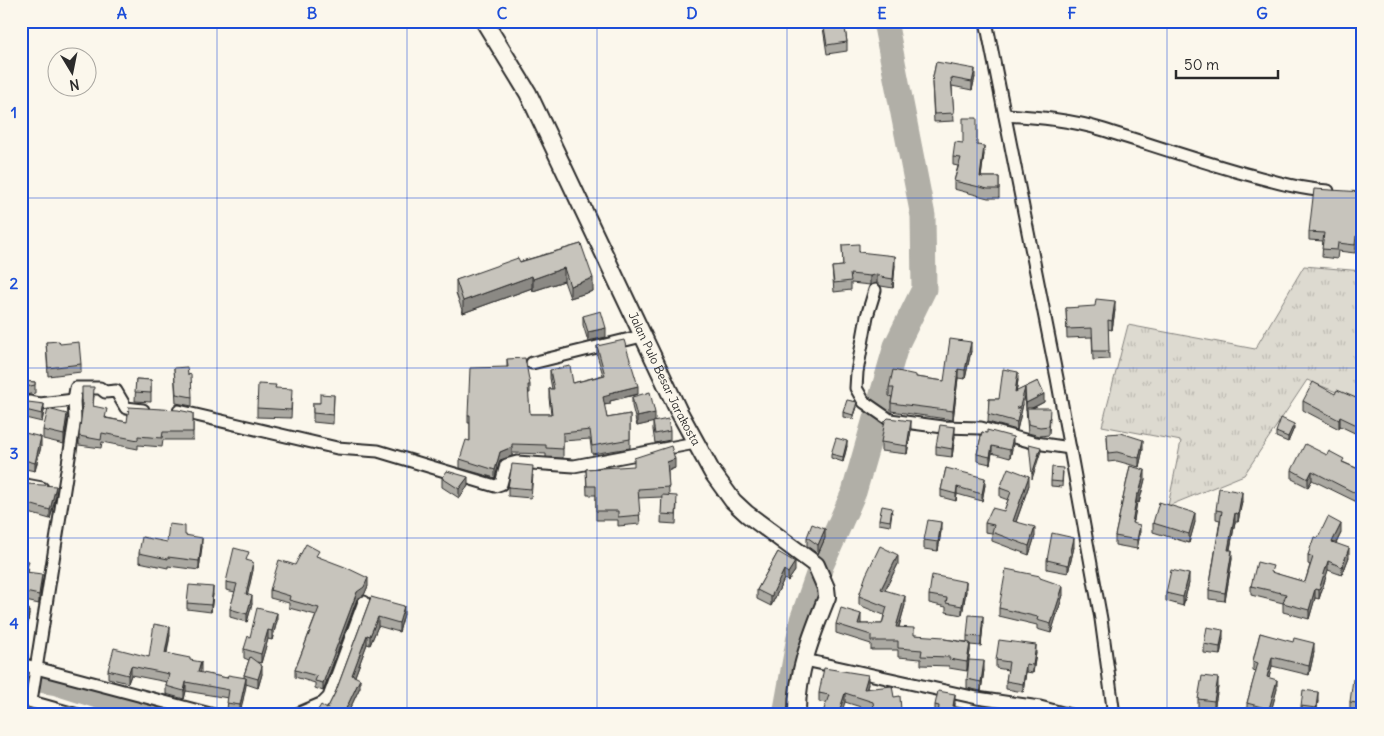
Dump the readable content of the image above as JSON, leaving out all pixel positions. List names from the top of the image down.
{
  "streets": {
    "street": ["Jalan Pulo Besar Jarakosta"]
  },
  "scale_bar": "50 m",
  "north": "bottom",
  "grid": {
    "columns": [
      "A",
      "B",
      "C",
      "D",
      "E",
      "F",
      "G"
    ],
    "rows": [
      "1",
      "2",
      "3",
      "4"
    ]
  }
}
